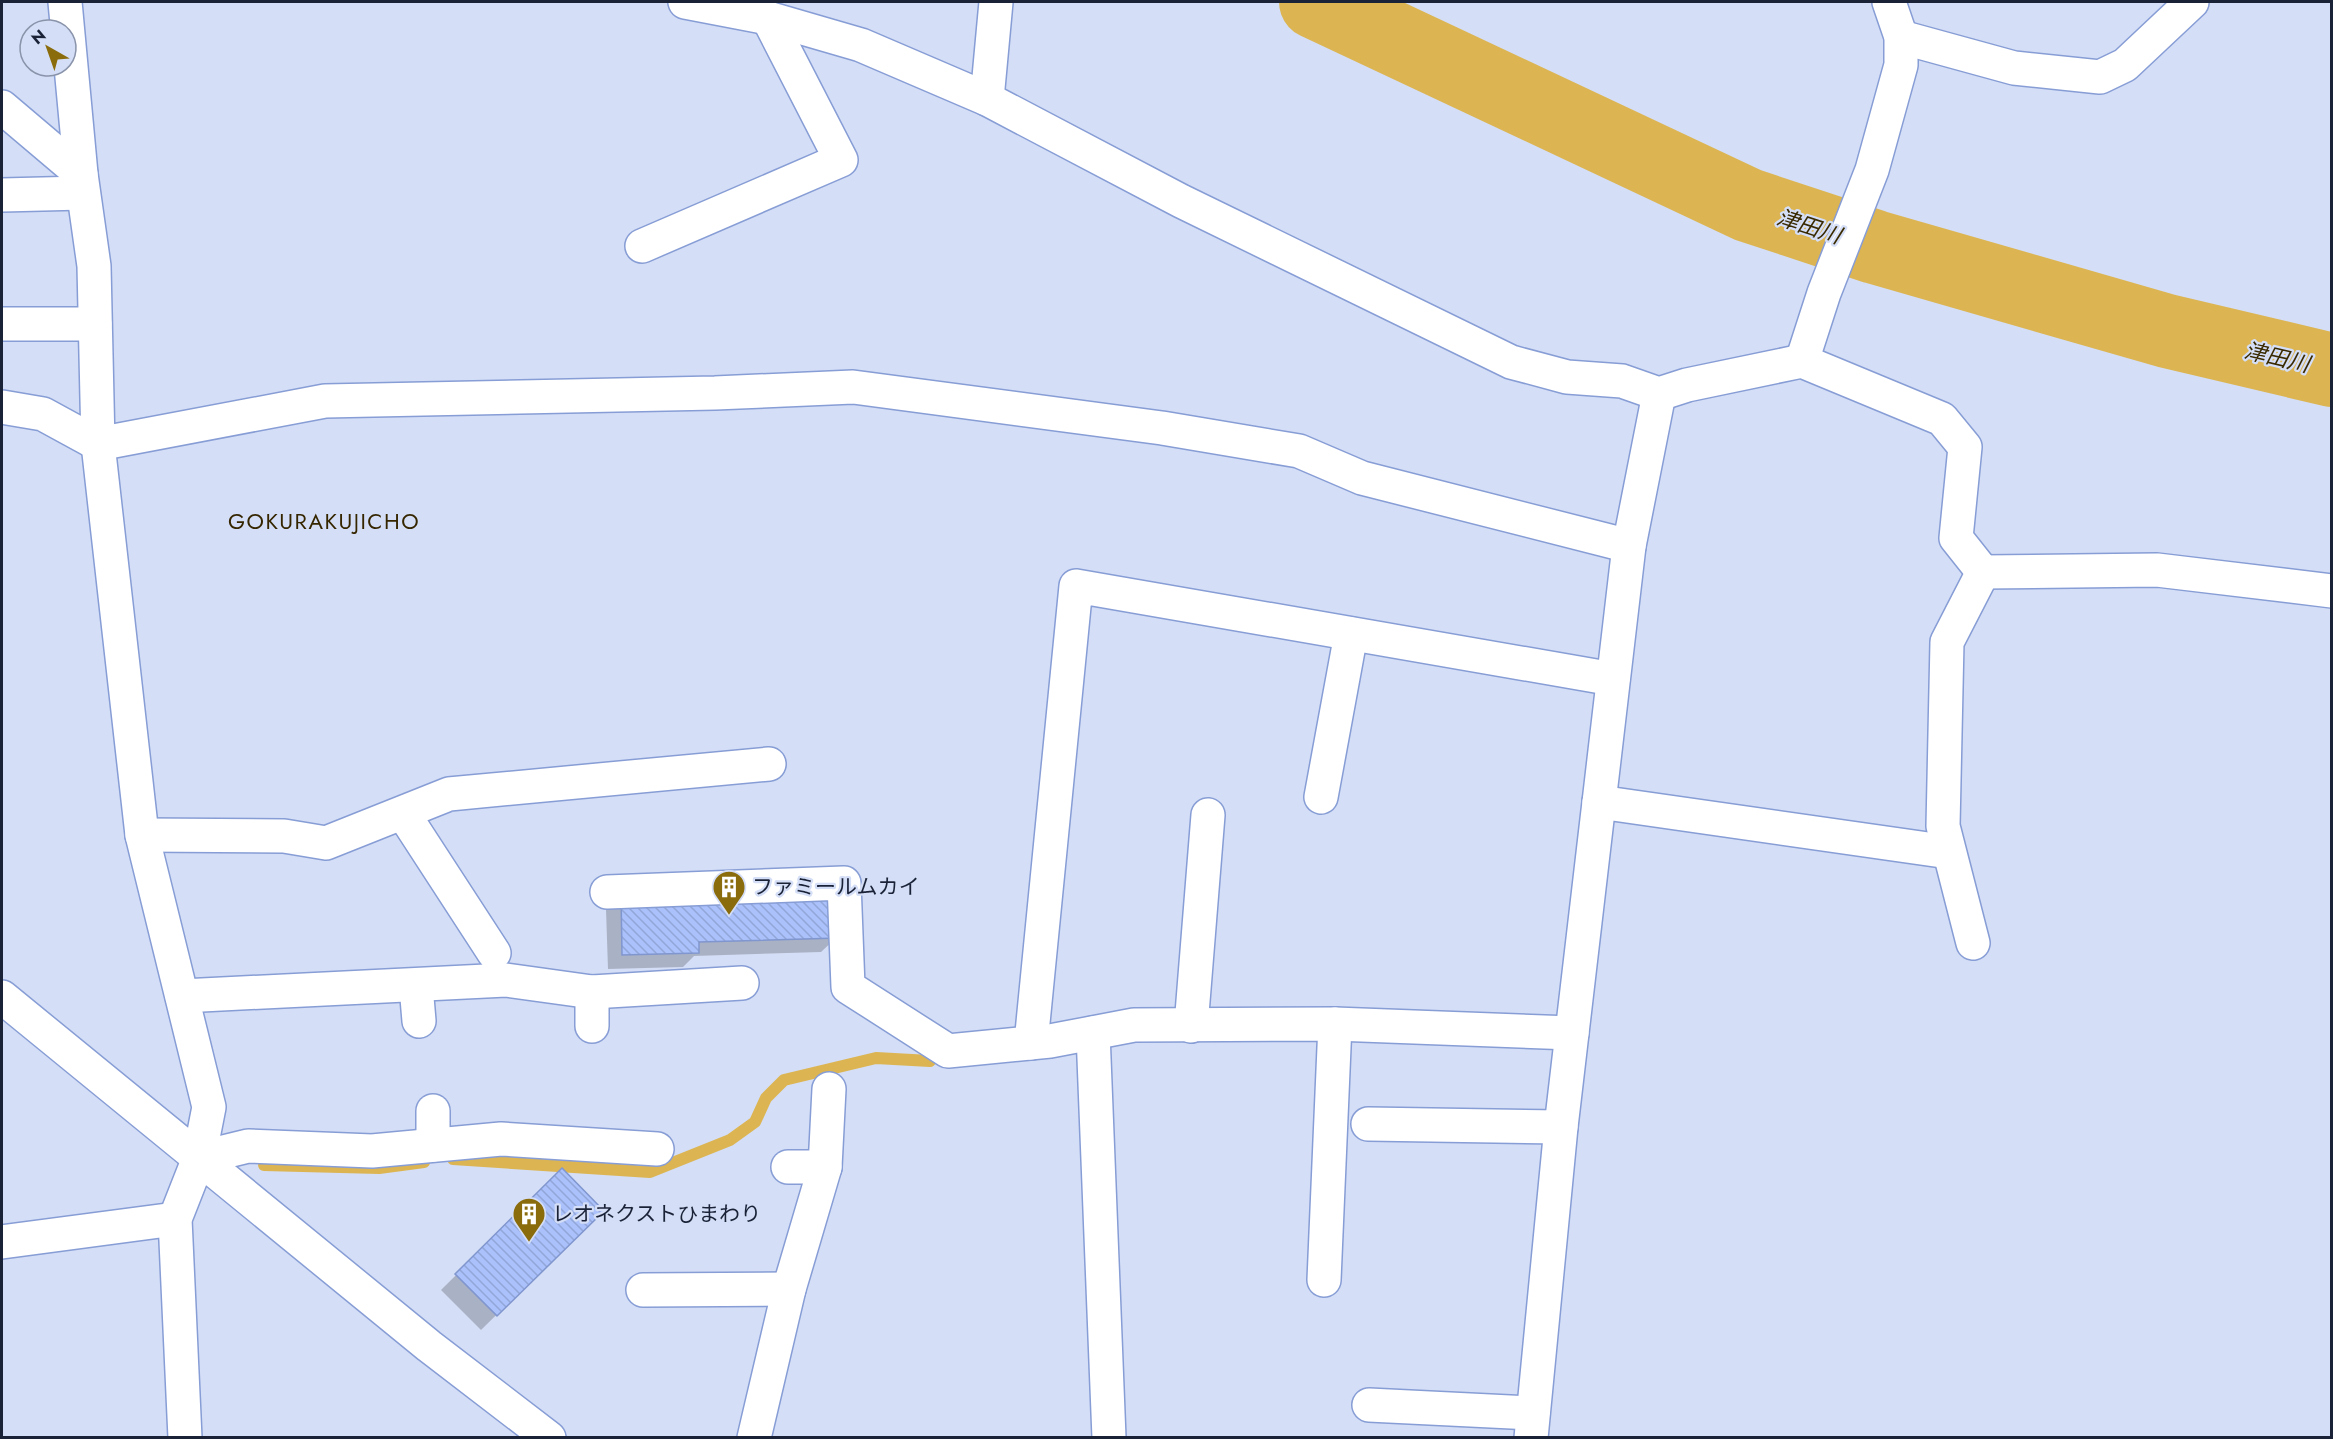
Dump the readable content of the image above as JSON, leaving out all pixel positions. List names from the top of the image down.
{
  "districts": ["GOKURAKUJICHO"],
  "water": ["津田川"],
  "places": {
    "building": ["ファミールムカイ", "レオネクストひまわり"]
  },
  "north": "top left"
}
